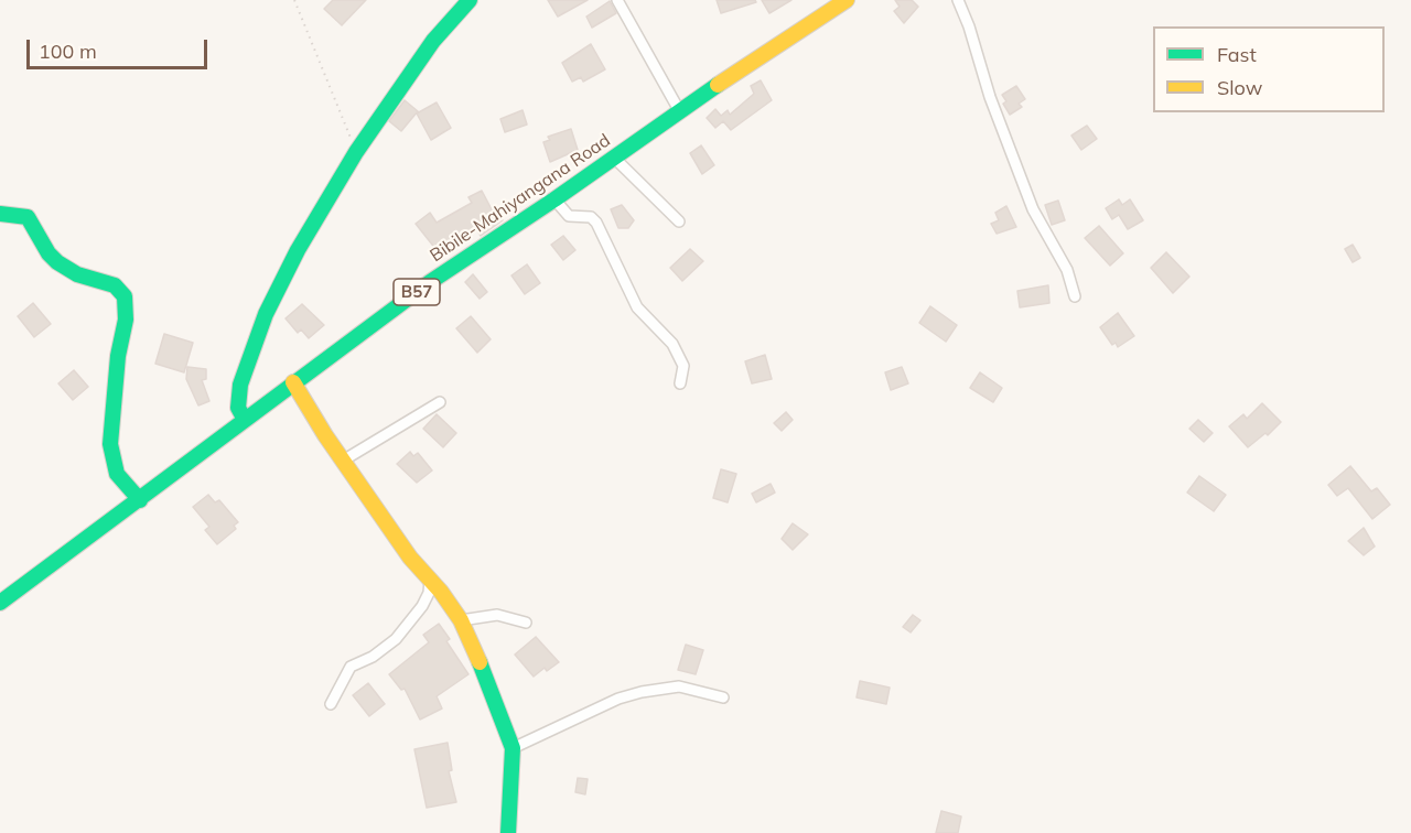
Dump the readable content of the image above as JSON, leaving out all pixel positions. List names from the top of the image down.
{
  "streets": {
    "street": ["Bibile-Mahiyangana Road", "B57"]
  },
  "legend": ["Fast", "Slow"],
  "scale_bar": "100 m"
}
